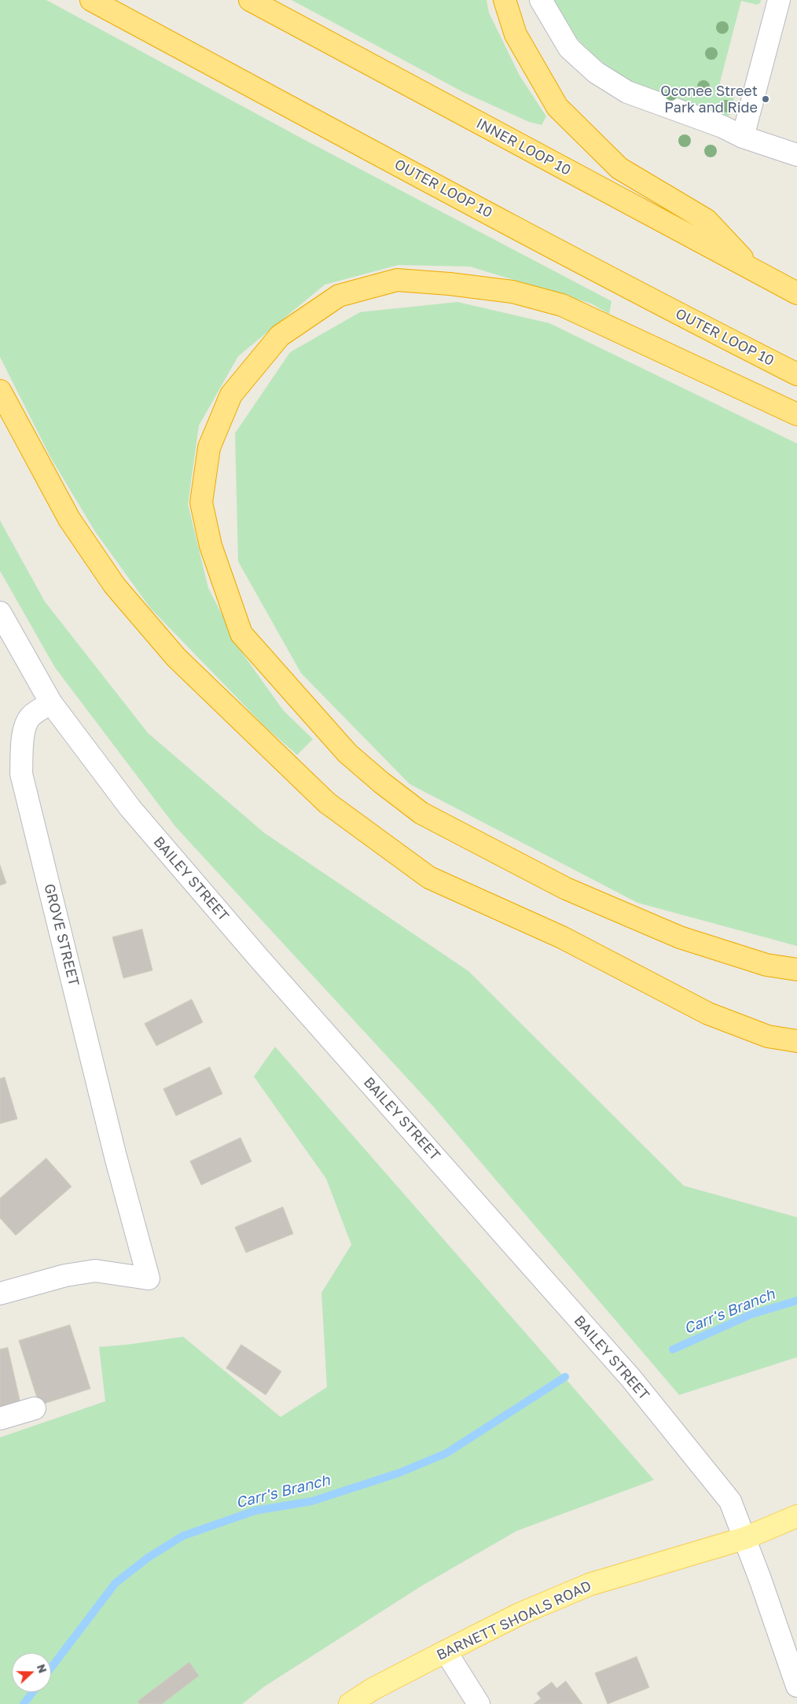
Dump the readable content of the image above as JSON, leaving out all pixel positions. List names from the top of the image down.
{
  "streets": {
    "highway": ["INNER LOOP 10", "OUTER LOOP 10"],
    "main road": ["BARNETT SHOALS ROAD"],
    "street": ["BAILEY STREET", "GROVE STREET"]
  },
  "crossings": [
    ["BAILEY STREET", "GROVE STREET"],
    ["BAILEY STREET", "BARNETT SHOALS ROAD"]
  ],
  "water": ["Carr's Branch"],
  "places": ["Oconee Street Park and Ride"],
  "north": "right"
}
